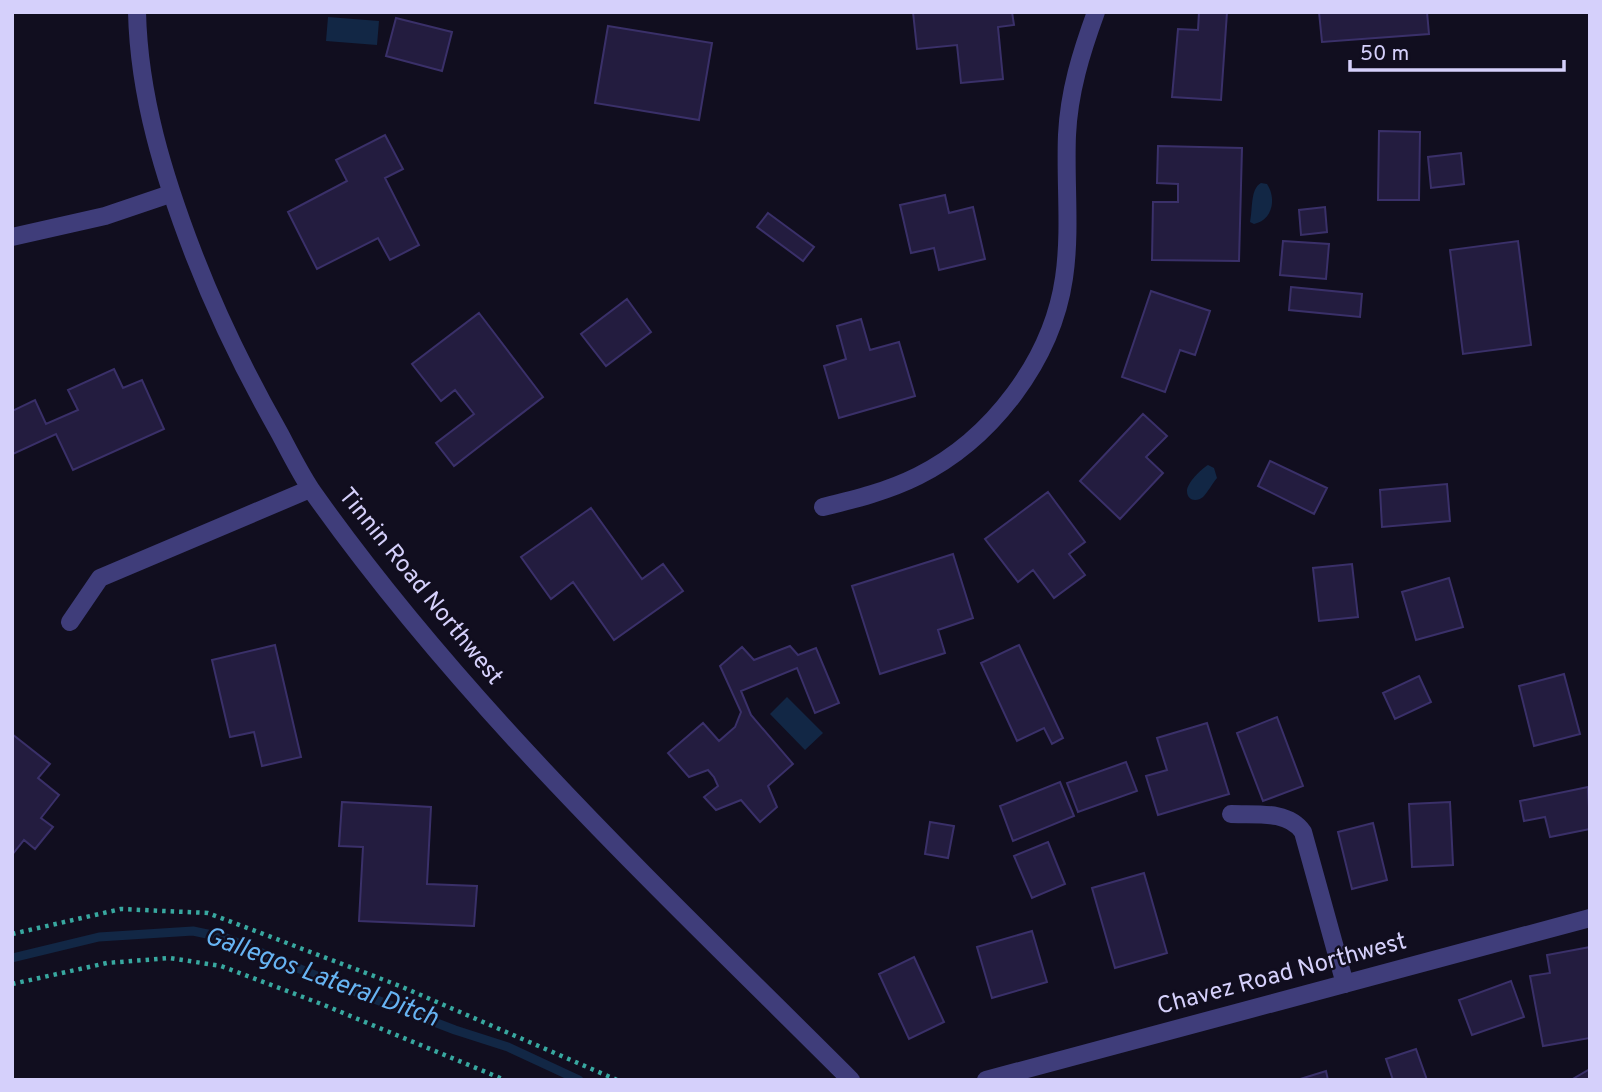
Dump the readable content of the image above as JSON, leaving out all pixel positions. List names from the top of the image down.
{
  "streets": {
    "street": ["Tinnin Road Northwest", "Chavez Road Northwest"]
  },
  "water": ["Gallegos Lateral Ditch"],
  "scale_bar": "50 m"
}
